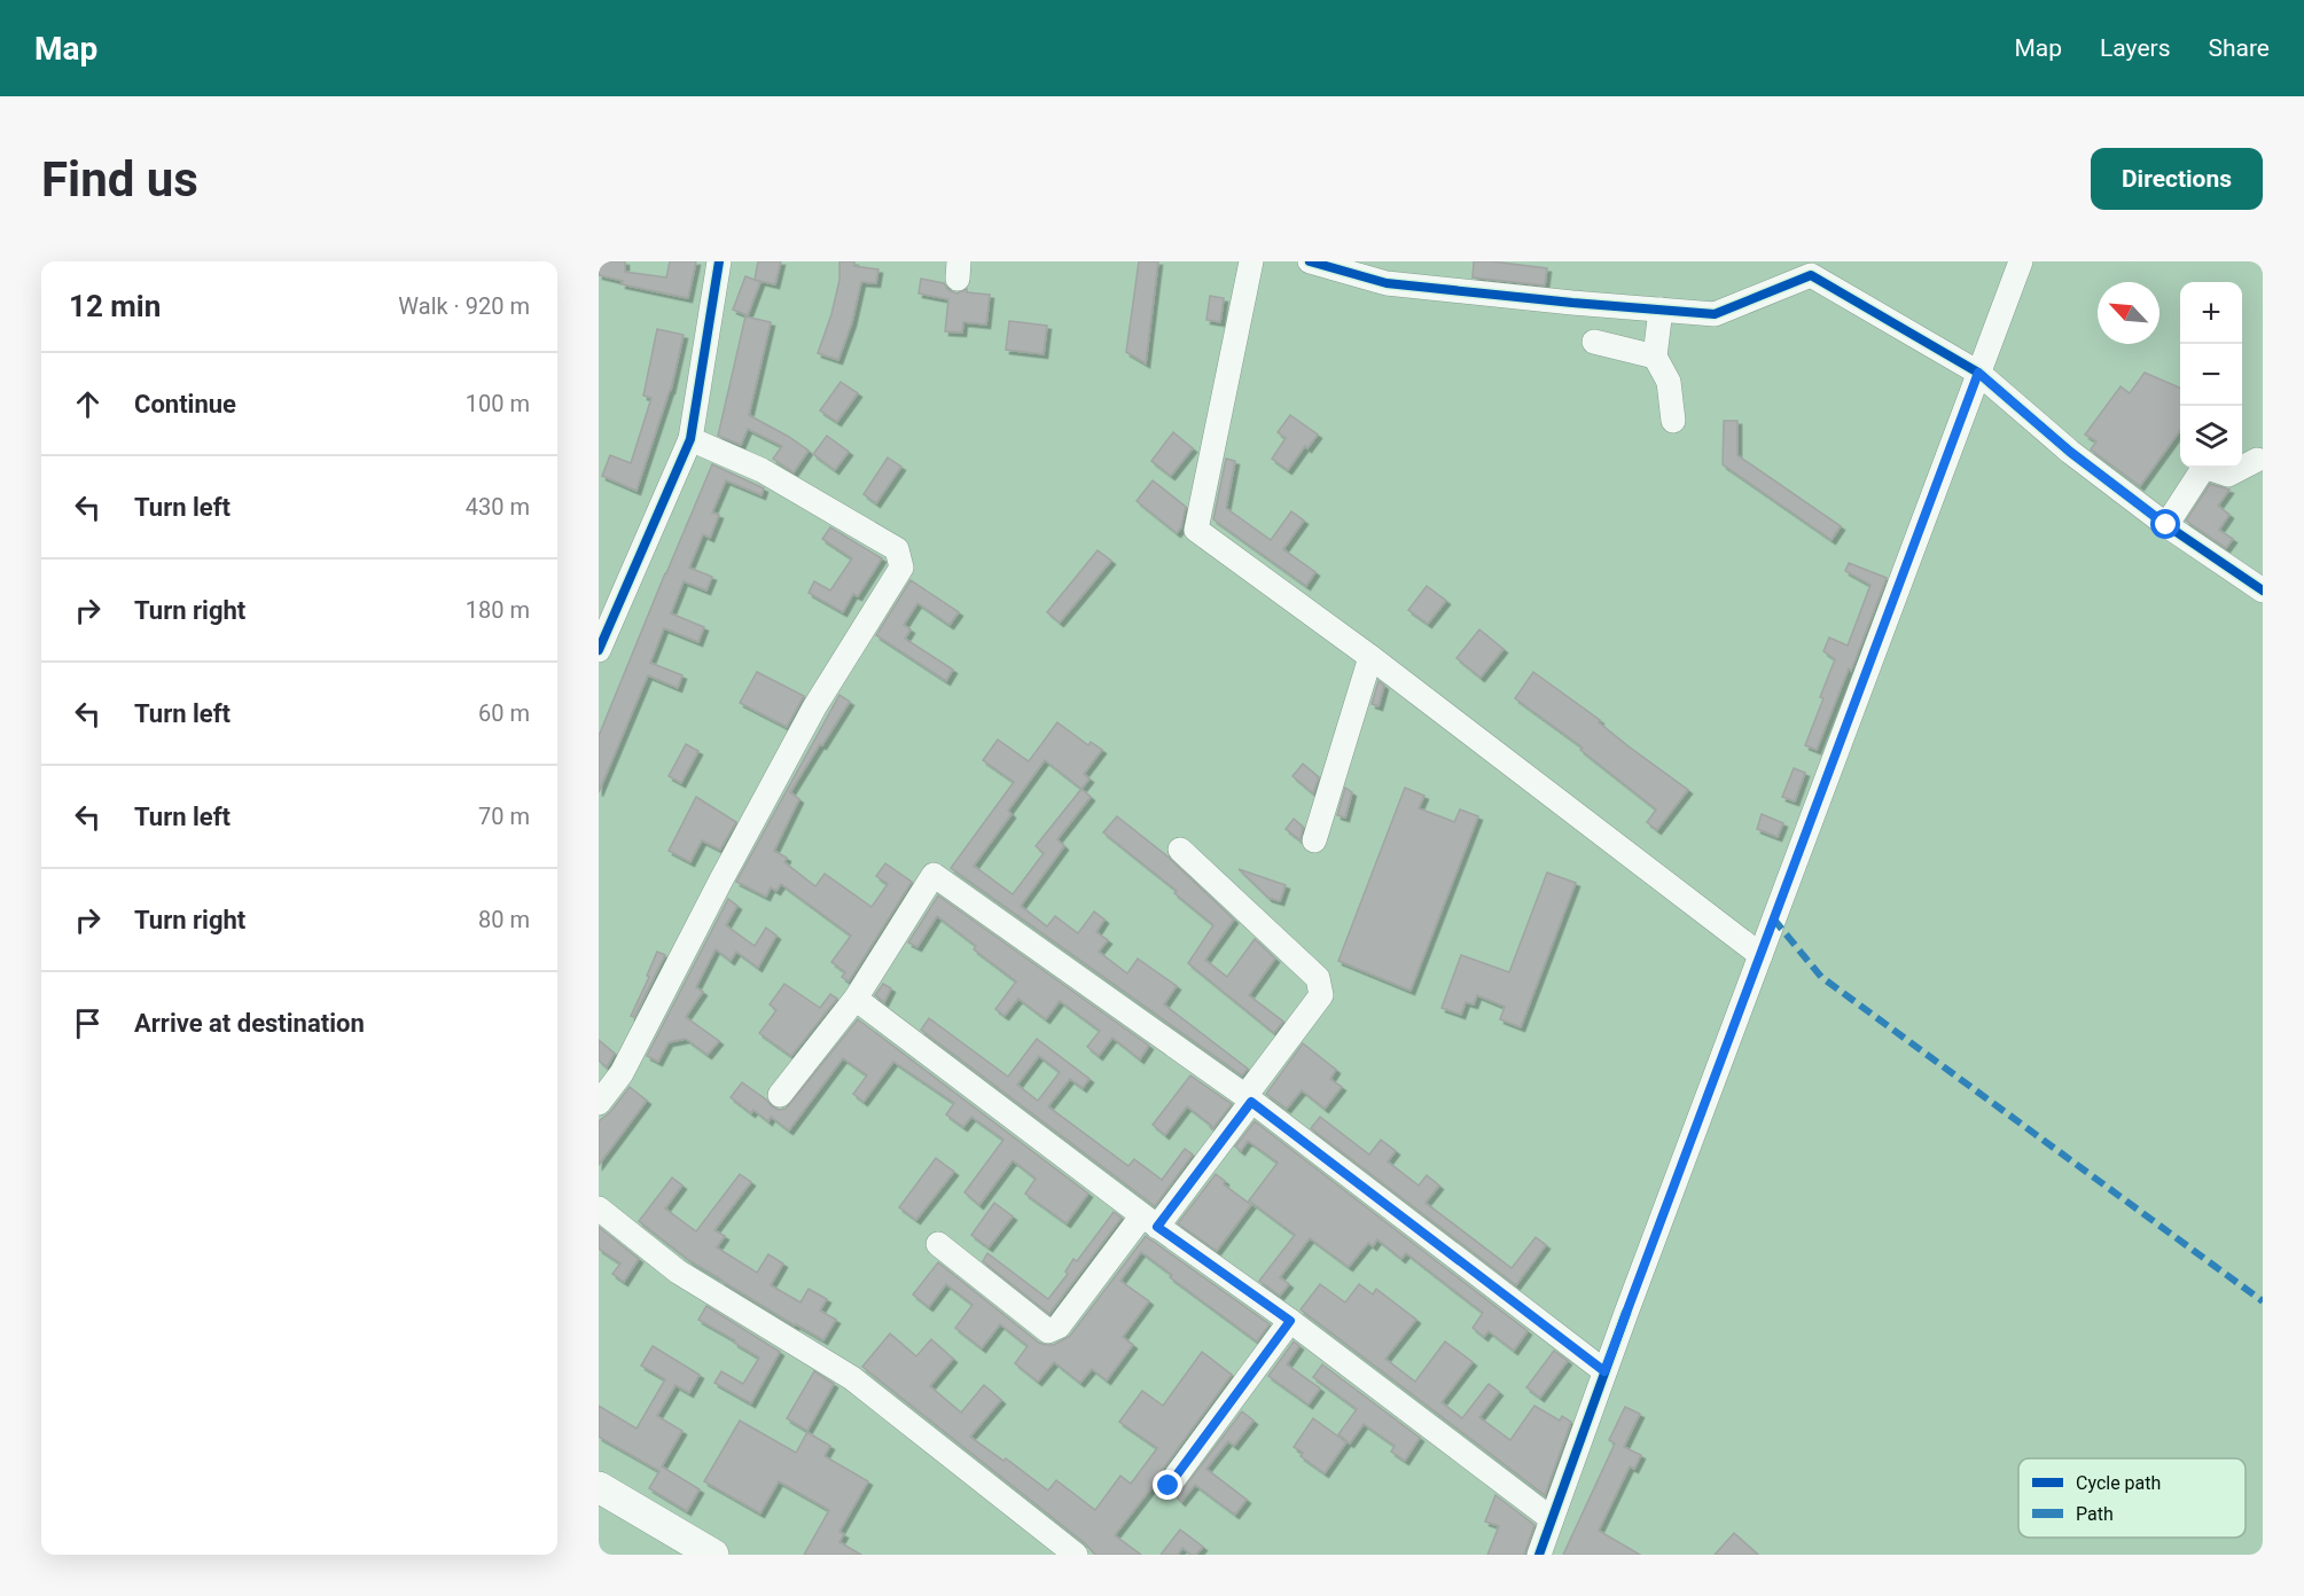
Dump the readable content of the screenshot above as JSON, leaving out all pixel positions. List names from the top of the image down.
{
  "legend": ["Cycle path", "Path"],
  "north": "top left",
  "page": {
    "header": "Map",
    "nav": ["Map", "Layers", "Share"],
    "buttons": "Directions",
    "title": "Find us",
    "heading": ["12 min", "Walk · 920 m"],
    "map_buttons": ["+", "−"],
    "list": [
      ["Continue", "100 m"],
      ["Turn left", "430 m"],
      ["Turn right", "180 m"],
      ["Turn left", "60 m"],
      ["Turn left", "70 m"],
      ["Turn right", "80 m"],
      "Arrive at destination"
    ]
  }
}
